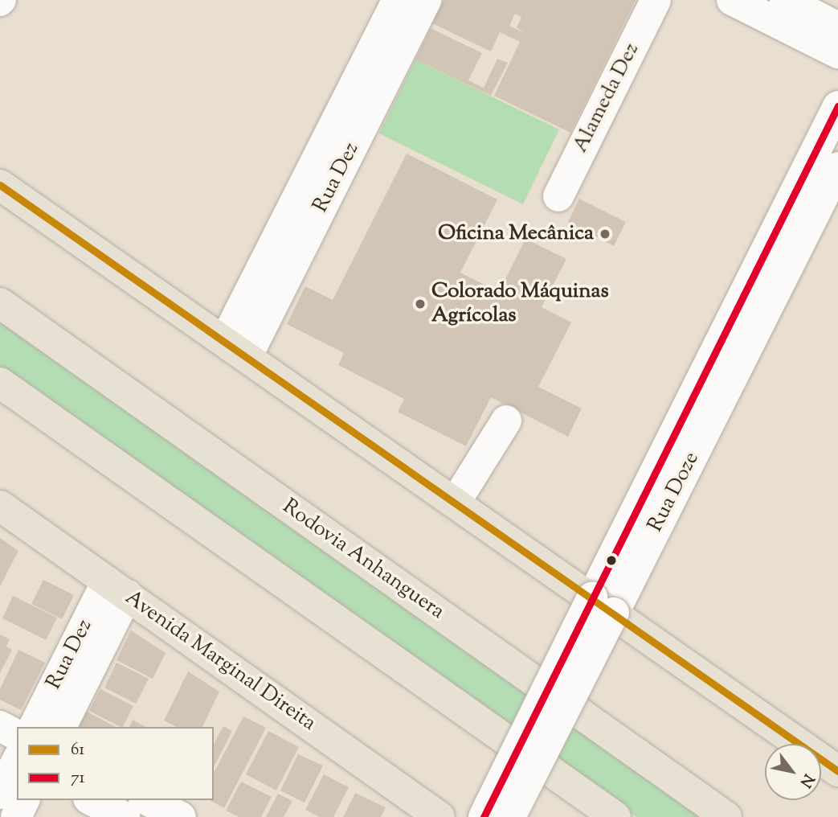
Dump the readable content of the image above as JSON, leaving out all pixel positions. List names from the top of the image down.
{
  "streets": {
    "main road": ["Rodovia Anhanguera", "Avenida Marginal Direita"],
    "street": ["Alameda Dez", "Rua Dez", "Rua Doze"]
  },
  "crossings": [
    ["Rua Dez", "Avenida Marginal Direita"]
  ],
  "places": ["Oficina Mecânica", "Colorado Máquinas Agrícolas"],
  "lines": ["transit line 71", "transit line 61"],
  "legend": ["61", "71"],
  "north": "bottom right"
}
